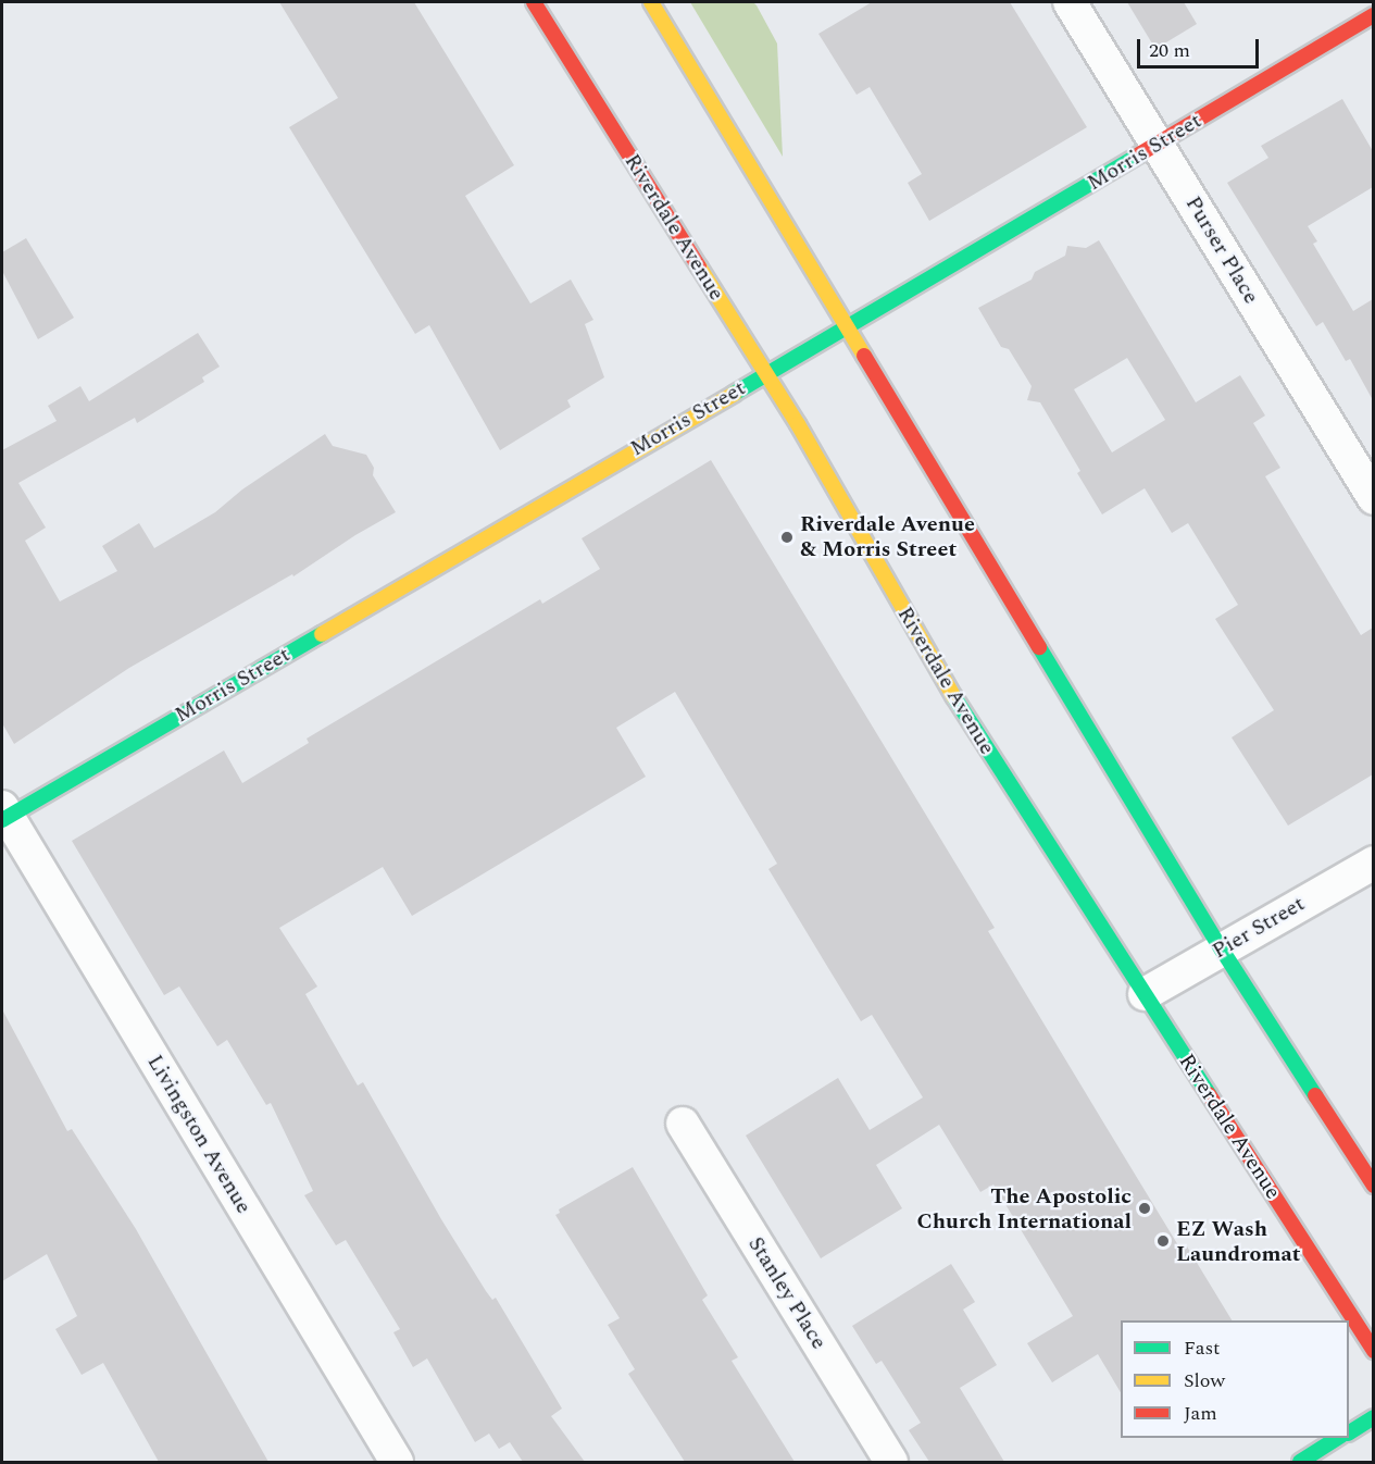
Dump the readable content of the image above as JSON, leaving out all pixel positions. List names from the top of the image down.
{
  "streets": {
    "main road": ["Morris Street", "Riverdale Avenue"],
    "street": [
      "Purser Place",
      "Pier Street",
      "Livingston Avenue",
      "Stanley Place"
    ]
  },
  "crossings": [
    ["Morris Street", "Riverdale Avenue"],
    ["Morris Street", "Purser Place"],
    ["Morris Street", "Livingston Avenue"],
    ["Riverdale Avenue", "Pier Street"]
  ],
  "places": ["Riverdale Avenue & Morris Street", "The Apostolic Church International", "EZ Wash Laundromat"],
  "legend": ["Fast", "Slow", "Jam"],
  "scale_bar": "20 m"
}
